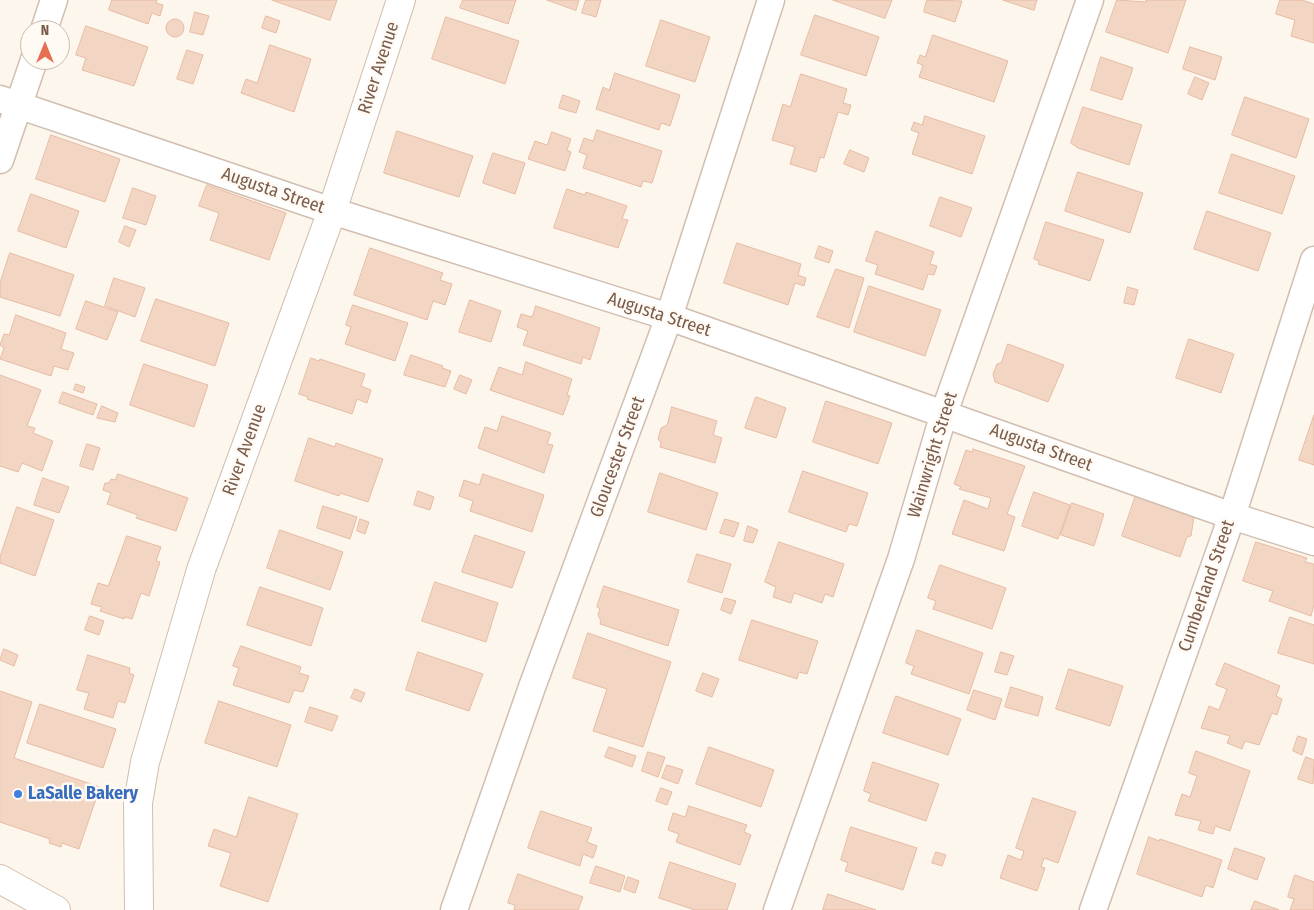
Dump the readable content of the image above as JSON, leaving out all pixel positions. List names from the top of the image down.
{
  "streets": {
    "street": [
      "River Avenue",
      "Augusta Street",
      "Wainwright Street",
      "Gloucester Street",
      "Cumberland Street"
    ]
  },
  "crossings": [
    ["River Avenue", "Augusta Street"],
    ["Augusta Street", "Wainwright Street"],
    ["Augusta Street", "Gloucester Street"],
    ["Augusta Street", "Cumberland Street"]
  ],
  "places": ["LaSalle Bakery"],
  "north": "top"
}
